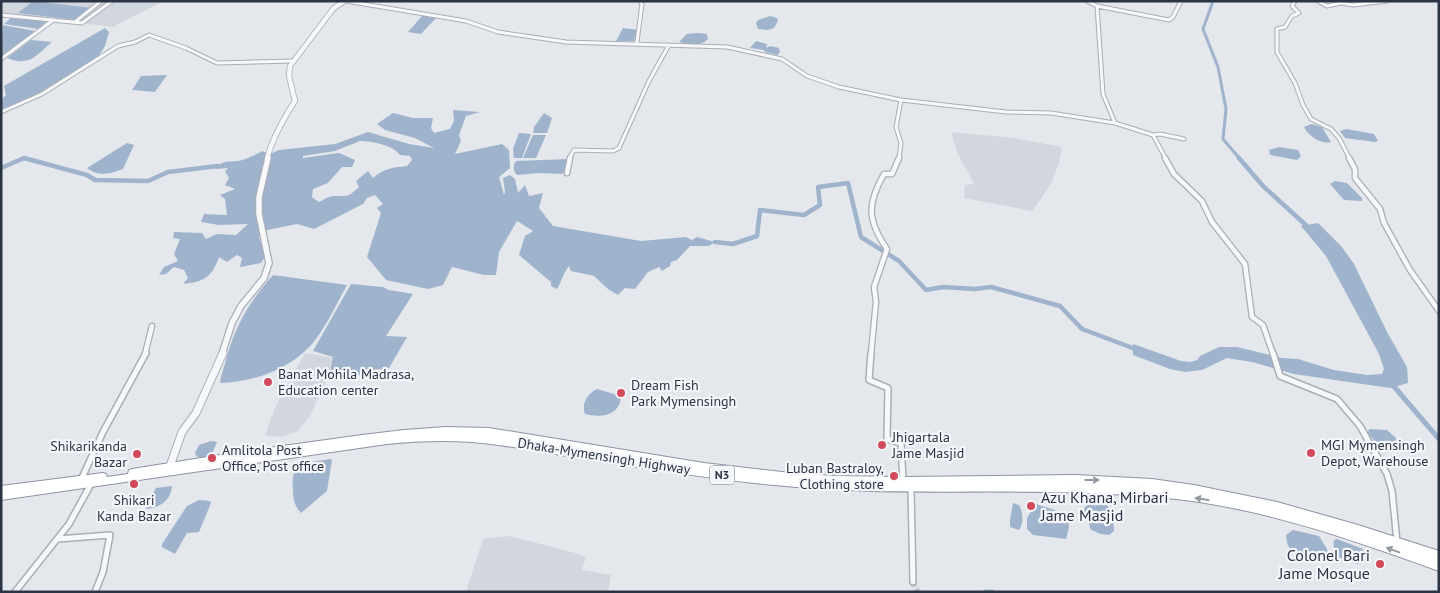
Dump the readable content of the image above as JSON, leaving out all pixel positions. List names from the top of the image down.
{
  "streets": {
    "highway": ["Dhaka-Mymensingh Highway", "N3"]
  },
  "places": [
    "Banat Mohila Madrasa, Education center",
    "Dream Fish Park Mymensingh",
    "Jhigartala Jame Masjid",
    "MGI Mymensingh Depot, Warehouse",
    "Shikarikanda Bazar",
    "Amlitola Post Office, Post office",
    "Luban Bastraloy, Clothing store",
    "Shikari Kanda Bazar",
    "Azu Khana, Mirbari Jame Masjid",
    "Colonel Bari Jame Mosque"
  ]
}
